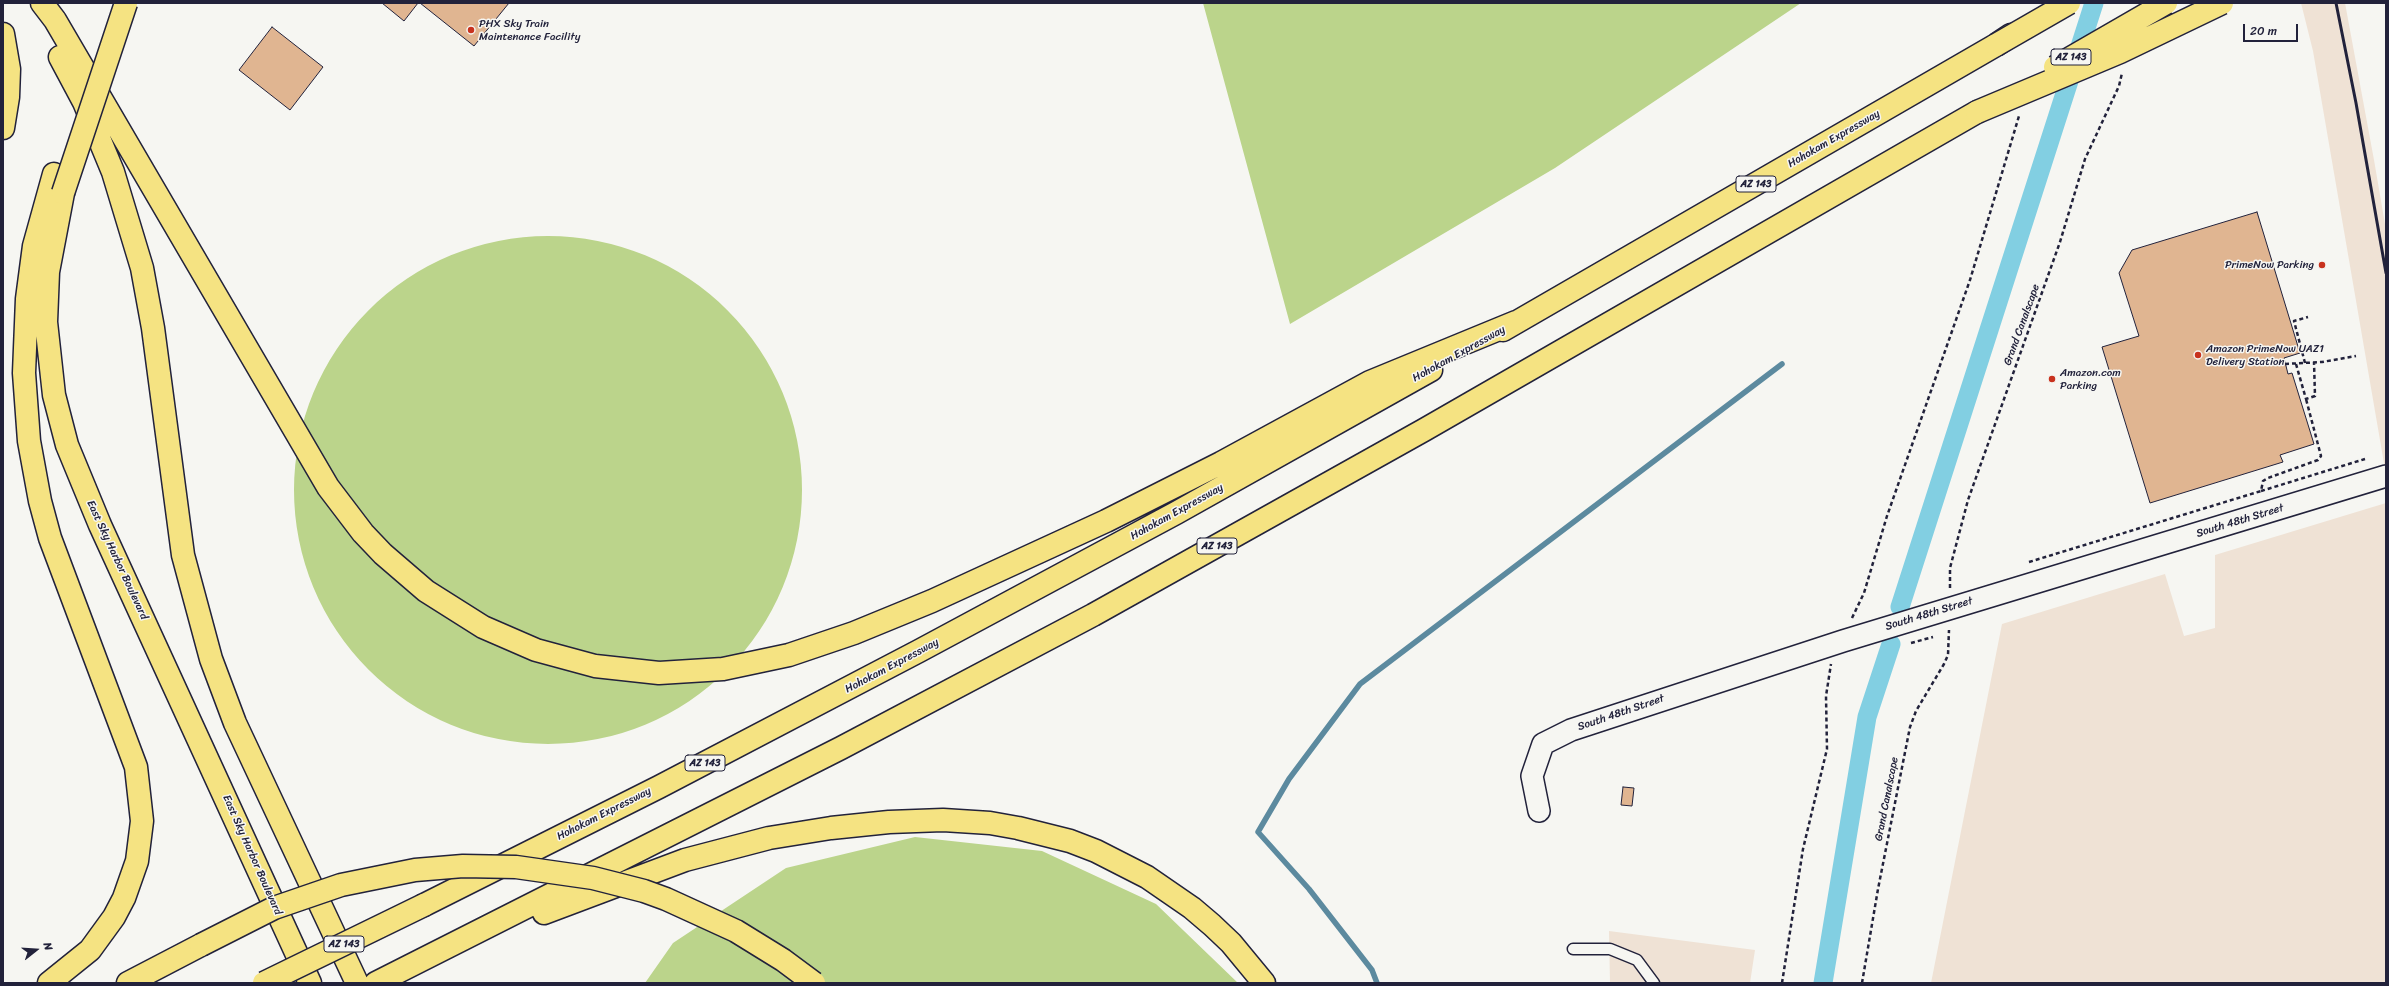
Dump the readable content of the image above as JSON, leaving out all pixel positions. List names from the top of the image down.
{
  "streets": {
    "highway": ["AZ 143", "Hohokam Expressway", "East Sky Harbor Boulevard"],
    "street": ["South 48th Street"],
    "path": ["Grand Canalscape"]
  },
  "crossings": [
    ["Grand Canalscape", "South 48th Street"]
  ],
  "places": [
    "PHX Sky Train Maintenance Facility",
    "PrimeNow Parking",
    "Amazon PrimeNow UAZ1 Delivery Station",
    "Amazon.com Parking"
  ],
  "scale_bar": "20 m",
  "north": "right"
}
